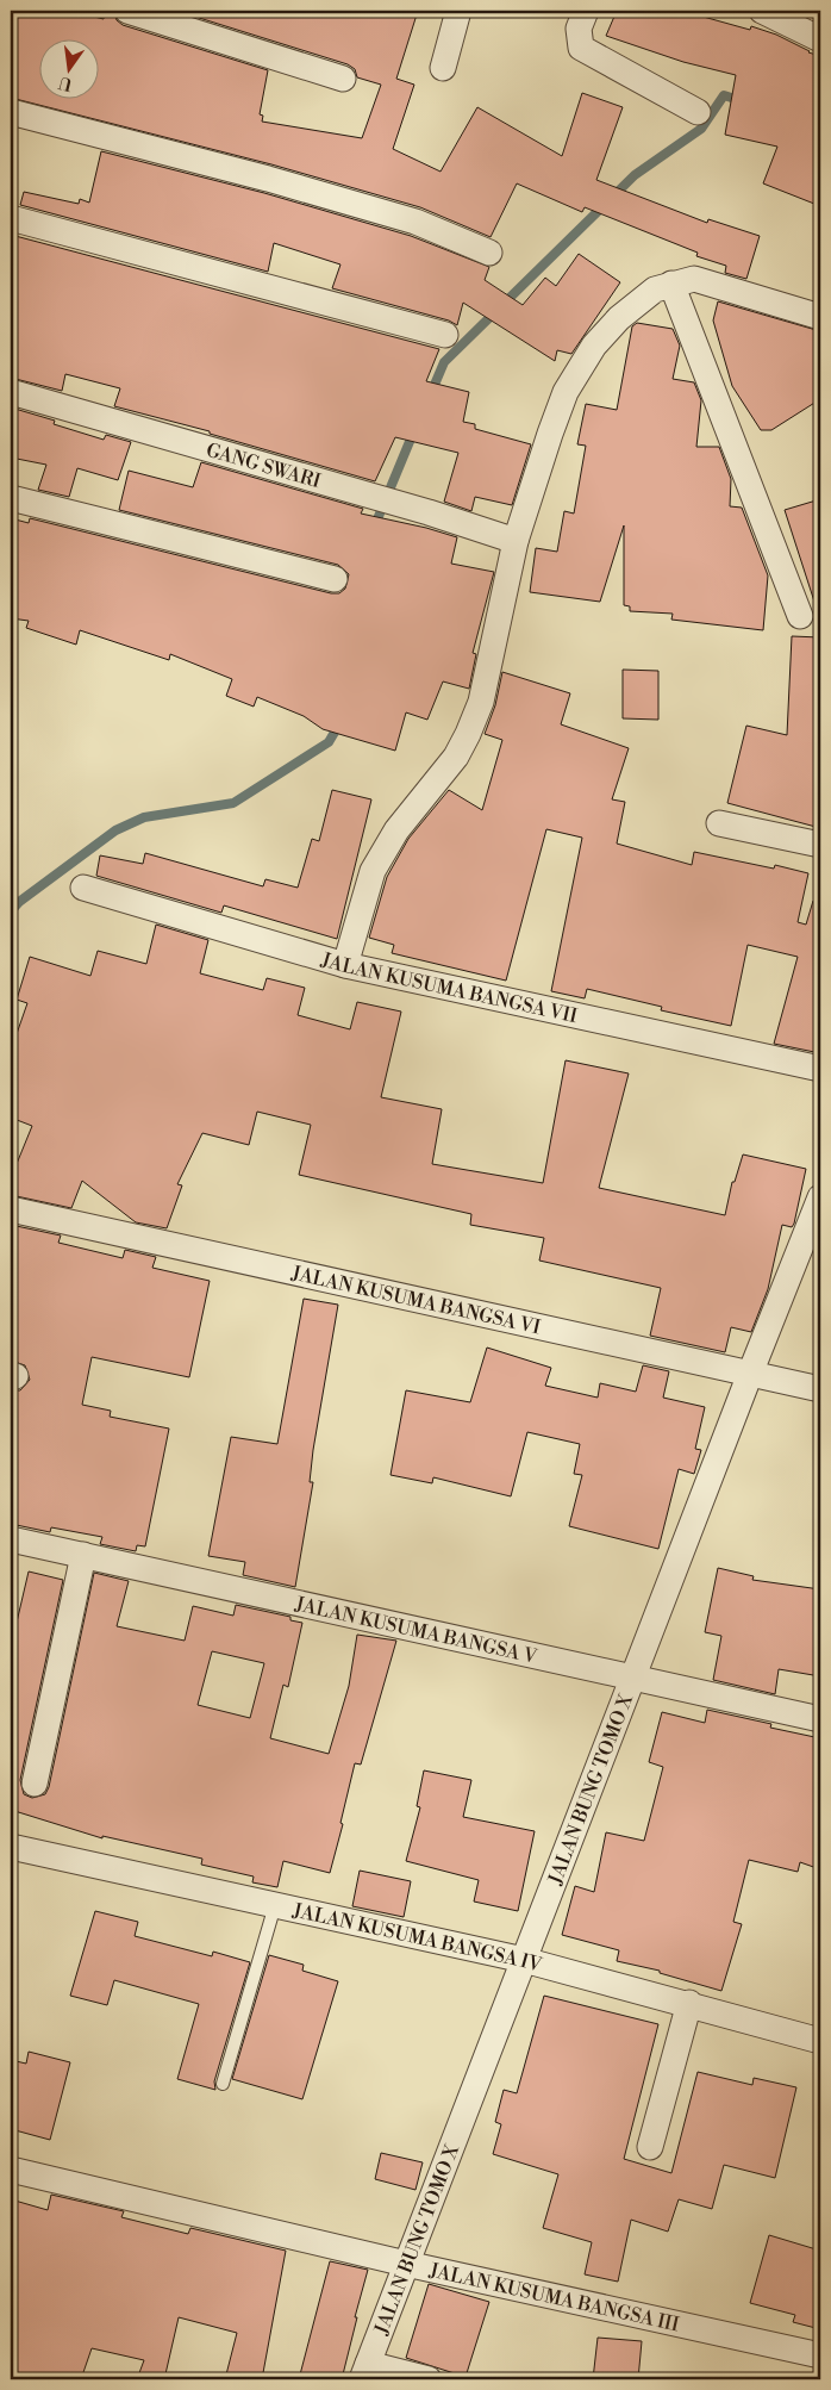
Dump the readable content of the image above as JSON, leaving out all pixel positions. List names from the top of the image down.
{
  "streets": {
    "street": [
      "GANG SWARI",
      "JALAN KUSUMA BANGSA VII",
      "JALAN KUSUMA BANGSA VI",
      "JALAN KUSUMA BANGSA V",
      "JALAN BUNG TOMO X",
      "JALAN KUSUMA BANGSA IV",
      "JALAN KUSUMA BANGSA III"
    ]
  },
  "crossings": [
    ["JALAN KUSUMA BANGSA VI", "JALAN BUNG TOMO X"],
    ["JALAN KUSUMA BANGSA V", "JALAN BUNG TOMO X"],
    ["JALAN BUNG TOMO X", "JALAN KUSUMA BANGSA IV"],
    ["JALAN BUNG TOMO X", "JALAN KUSUMA BANGSA III"]
  ],
  "north": "bottom"
}
